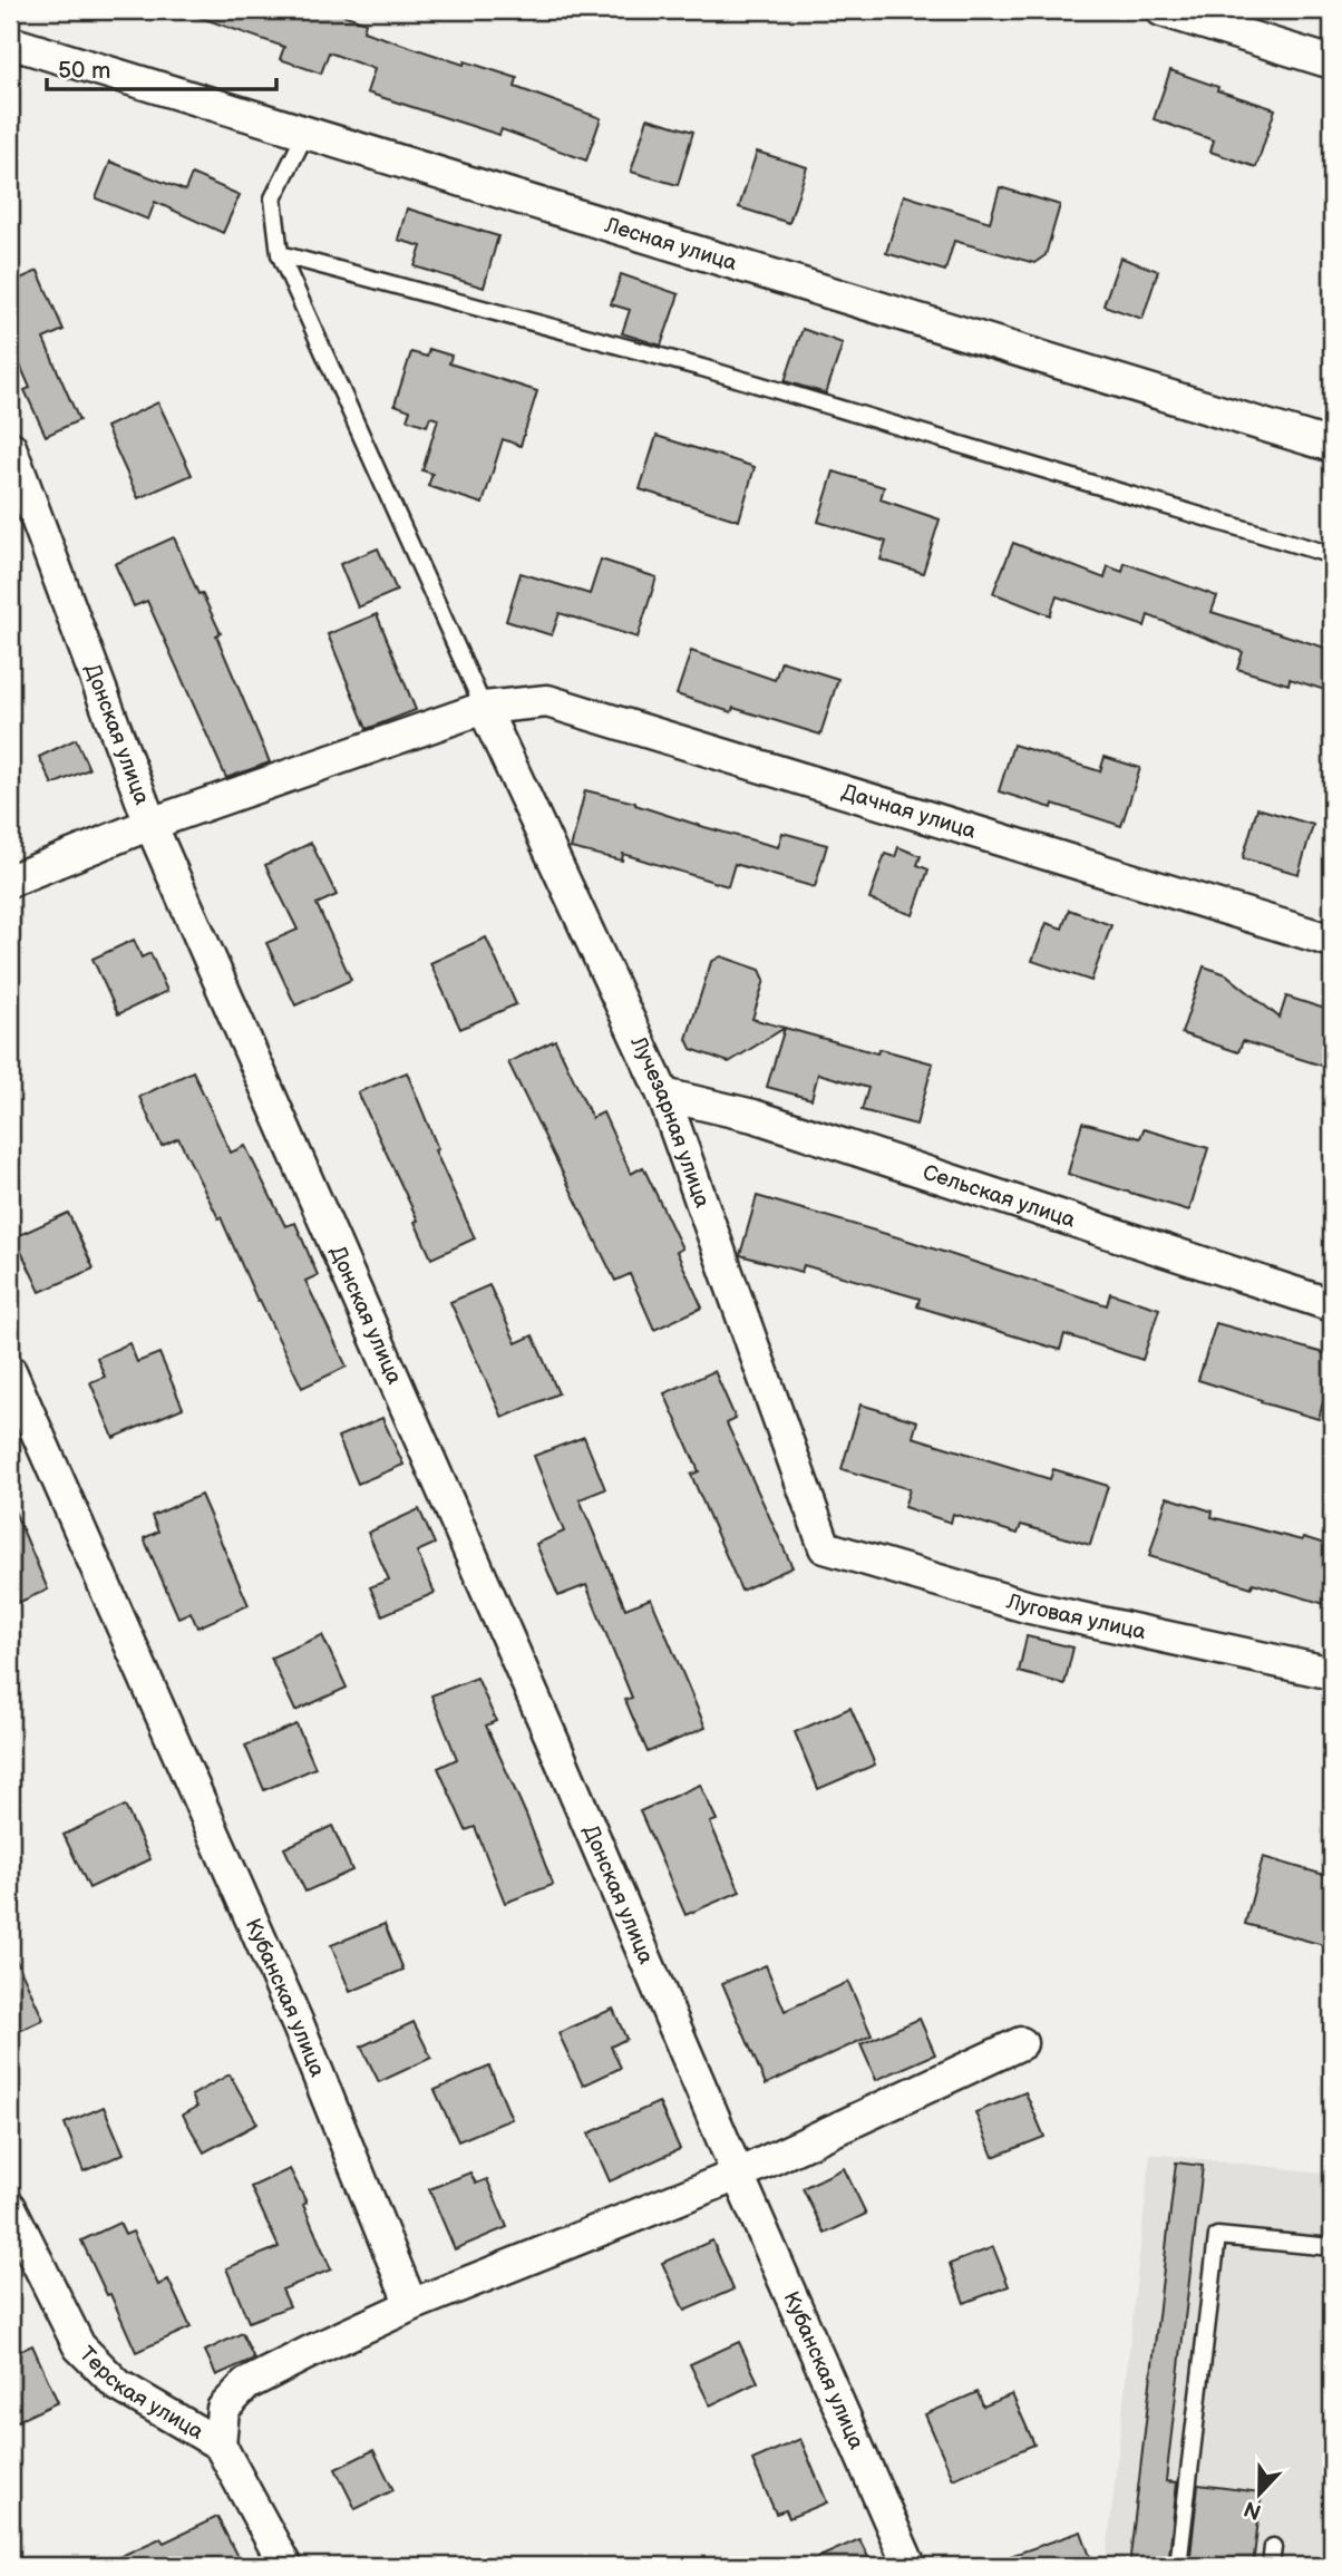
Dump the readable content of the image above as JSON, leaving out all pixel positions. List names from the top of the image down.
{
  "streets": {
    "street": [
      "Лесная улица",
      "Донская улица",
      "Дачная улица",
      "Лучезарная улица",
      "Сельская улица",
      "Луговая улица",
      "Кубанская улица",
      "Терская улица"
    ]
  },
  "crossings": [
    ["Донская улица", "Дачная улица"],
    ["Донская улица", "Кубанская улица"],
    ["Дачная улица", "Лучезарная улица"],
    ["Лучезарная улица", "Сельская улица"],
    ["Лучезарная улица", "Луговая улица"]
  ],
  "scale_bar": "50 m",
  "north": "bottom"
}
